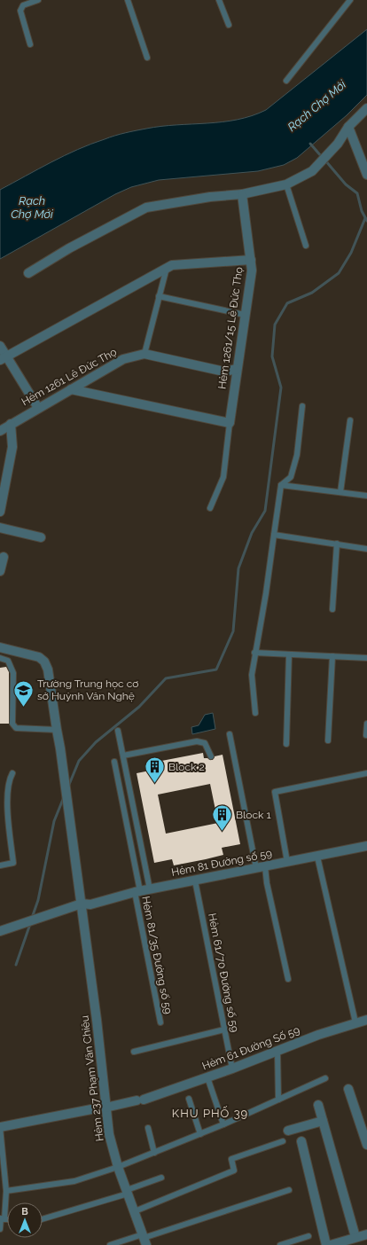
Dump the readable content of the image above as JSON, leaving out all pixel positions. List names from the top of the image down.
{
  "streets": {
    "street": [
      "Hẻm 1261/15 Lê Đức Thọ",
      "Hẻm 1261 Lê Đức Thọ",
      "Hẻm 81 Đường số 59",
      "Hẻm 61 Đường Số 59",
      "Hẻm 237 Phạm Văn Chiêu"
    ],
    "lane": ["Hẻm 81/35 Đường số 59", "Hẻm 61/70 Đường số 59"]
  },
  "crossings": [
    ["Hẻm 1261/15 Lê Đức Thọ", "Hẻm 1261 Lê Đức Thọ"],
    ["Hẻm 81 Đường số 59", "Hẻm 81/35 Đường số 59"],
    ["Hẻm 81 Đường số 59", "Hẻm 61/70 Đường số 59"],
    ["Hẻm 81 Đường số 59", "Hẻm 237 Phạm Văn Chiêu"],
    ["Hẻm 61/70 Đường số 59", "Hẻm 61 Đường Số 59"],
    ["Hẻm 61 Đường Số 59", "Hẻm 237 Phạm Văn Chiêu"]
  ],
  "districts": ["KHU PHỐ 39"],
  "water": ["Rạch Chợ Mới"],
  "places": {
    "school or university": ["Trường Trung học cơ sở Huỳnh Văn Nghệ"],
    "building": ["Block 2", "Block 1"]
  },
  "north": "top"
}
